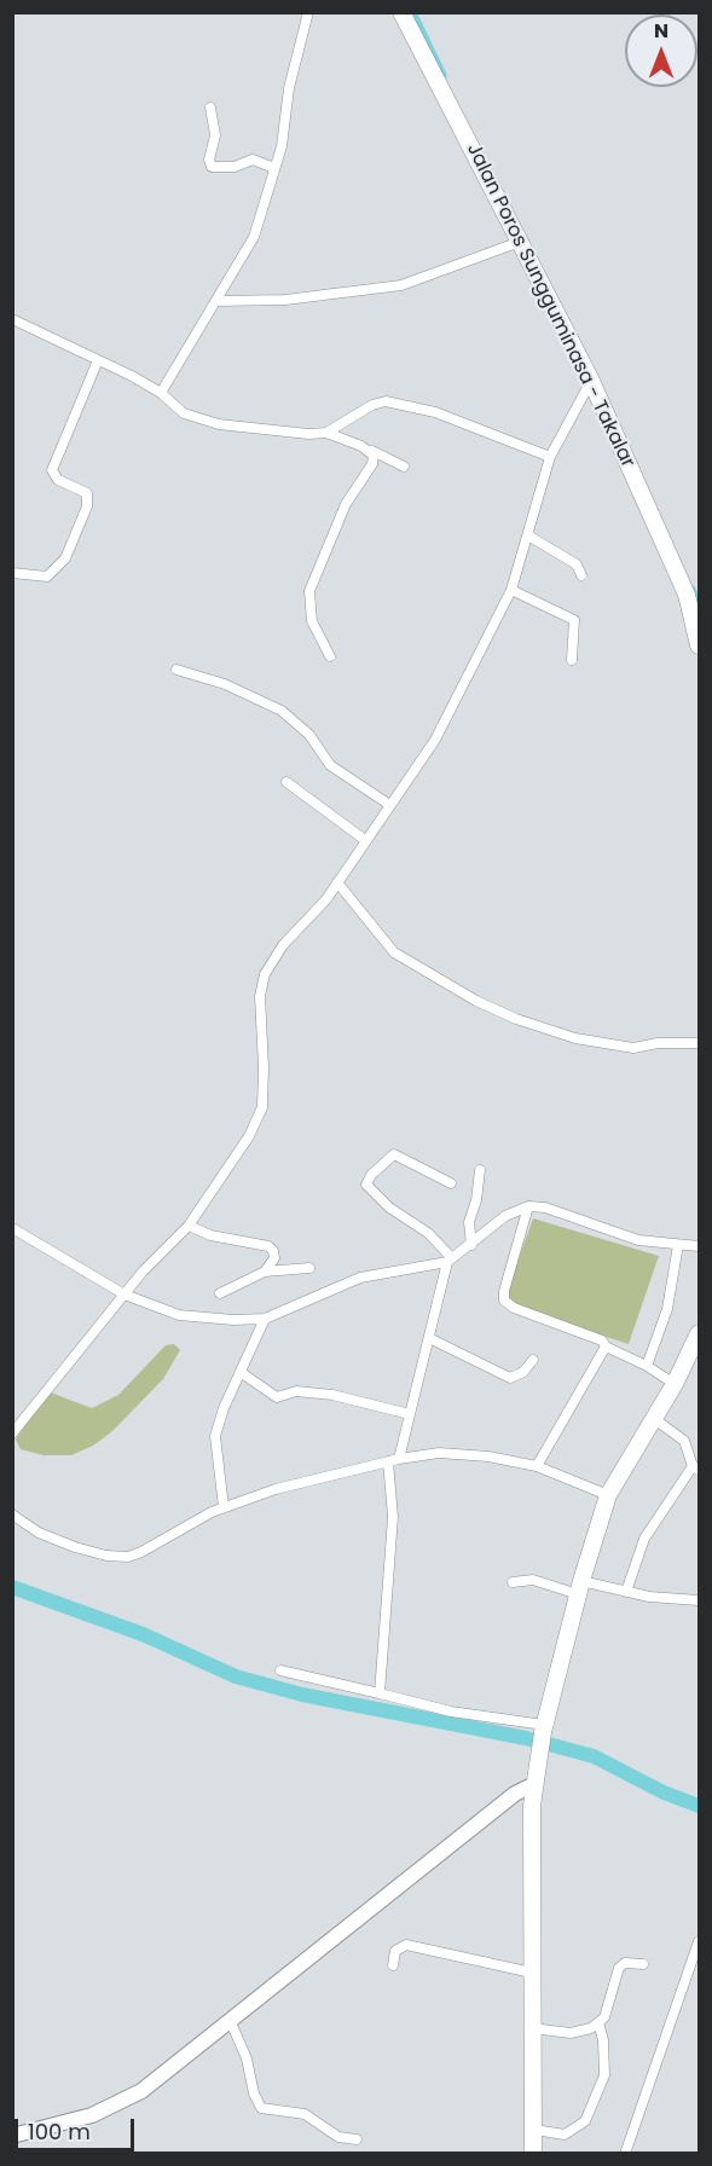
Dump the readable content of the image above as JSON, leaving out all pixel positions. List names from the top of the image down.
{
  "streets": {
    "highway": ["Jalan Poros Sungguminasa - Takalar"]
  },
  "scale_bar": "100 m",
  "north": "top"
}
